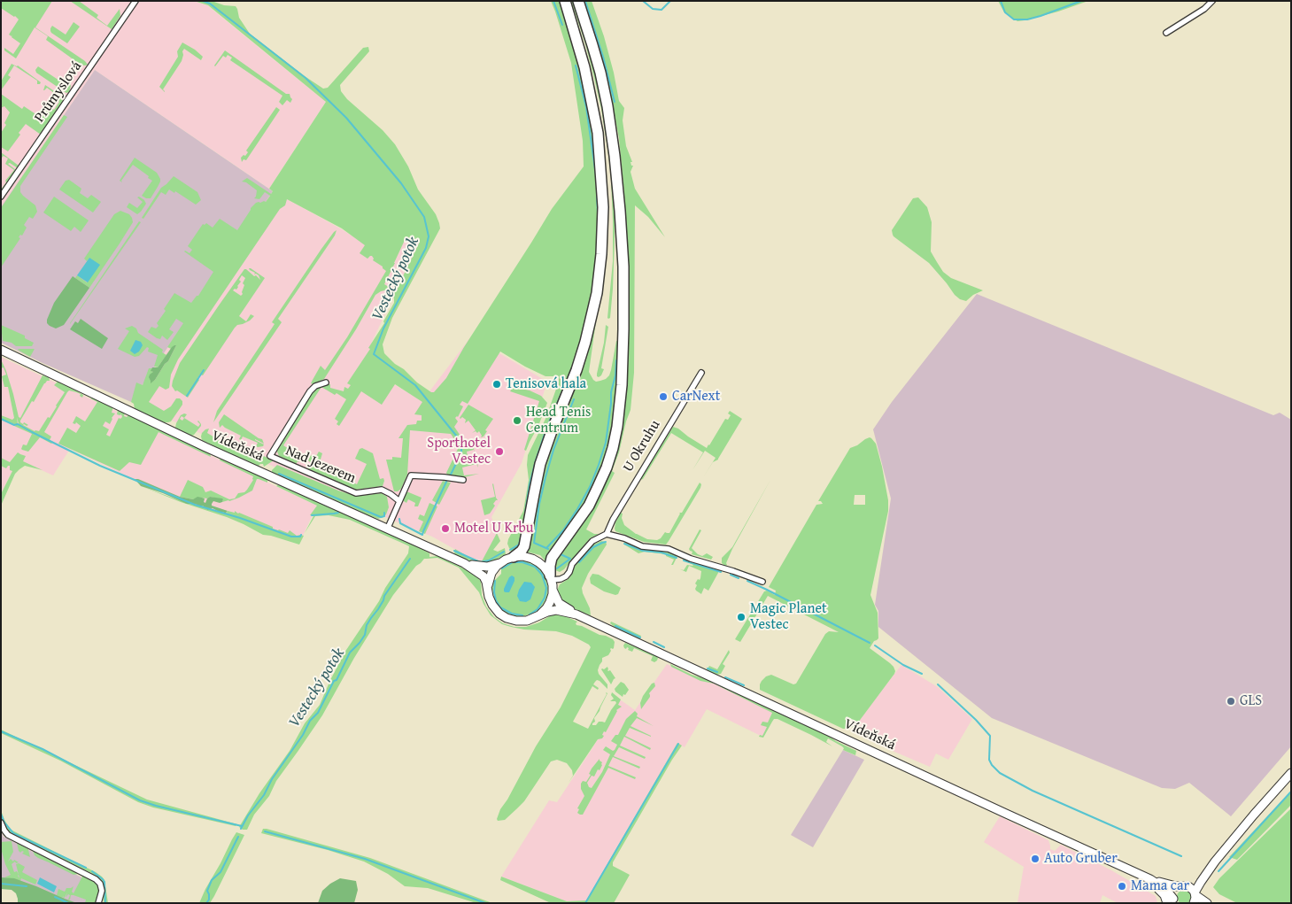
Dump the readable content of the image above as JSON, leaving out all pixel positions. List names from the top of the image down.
{
  "streets": {
    "main road": ["Vídeňská"],
    "street": ["Průmyslová", "U Okruhu", "Nad Jezerem"]
  },
  "water": ["Vestecký potok"],
  "places": [
    "Tenisová hala",
    "CarNext",
    "Head Tenis Centrum",
    "Sporthotel Vestec",
    "Motel U Krbu",
    "Magic Planet Vestec",
    "GLS",
    "Auto Gruber",
    "Mama car"
  ]
}
